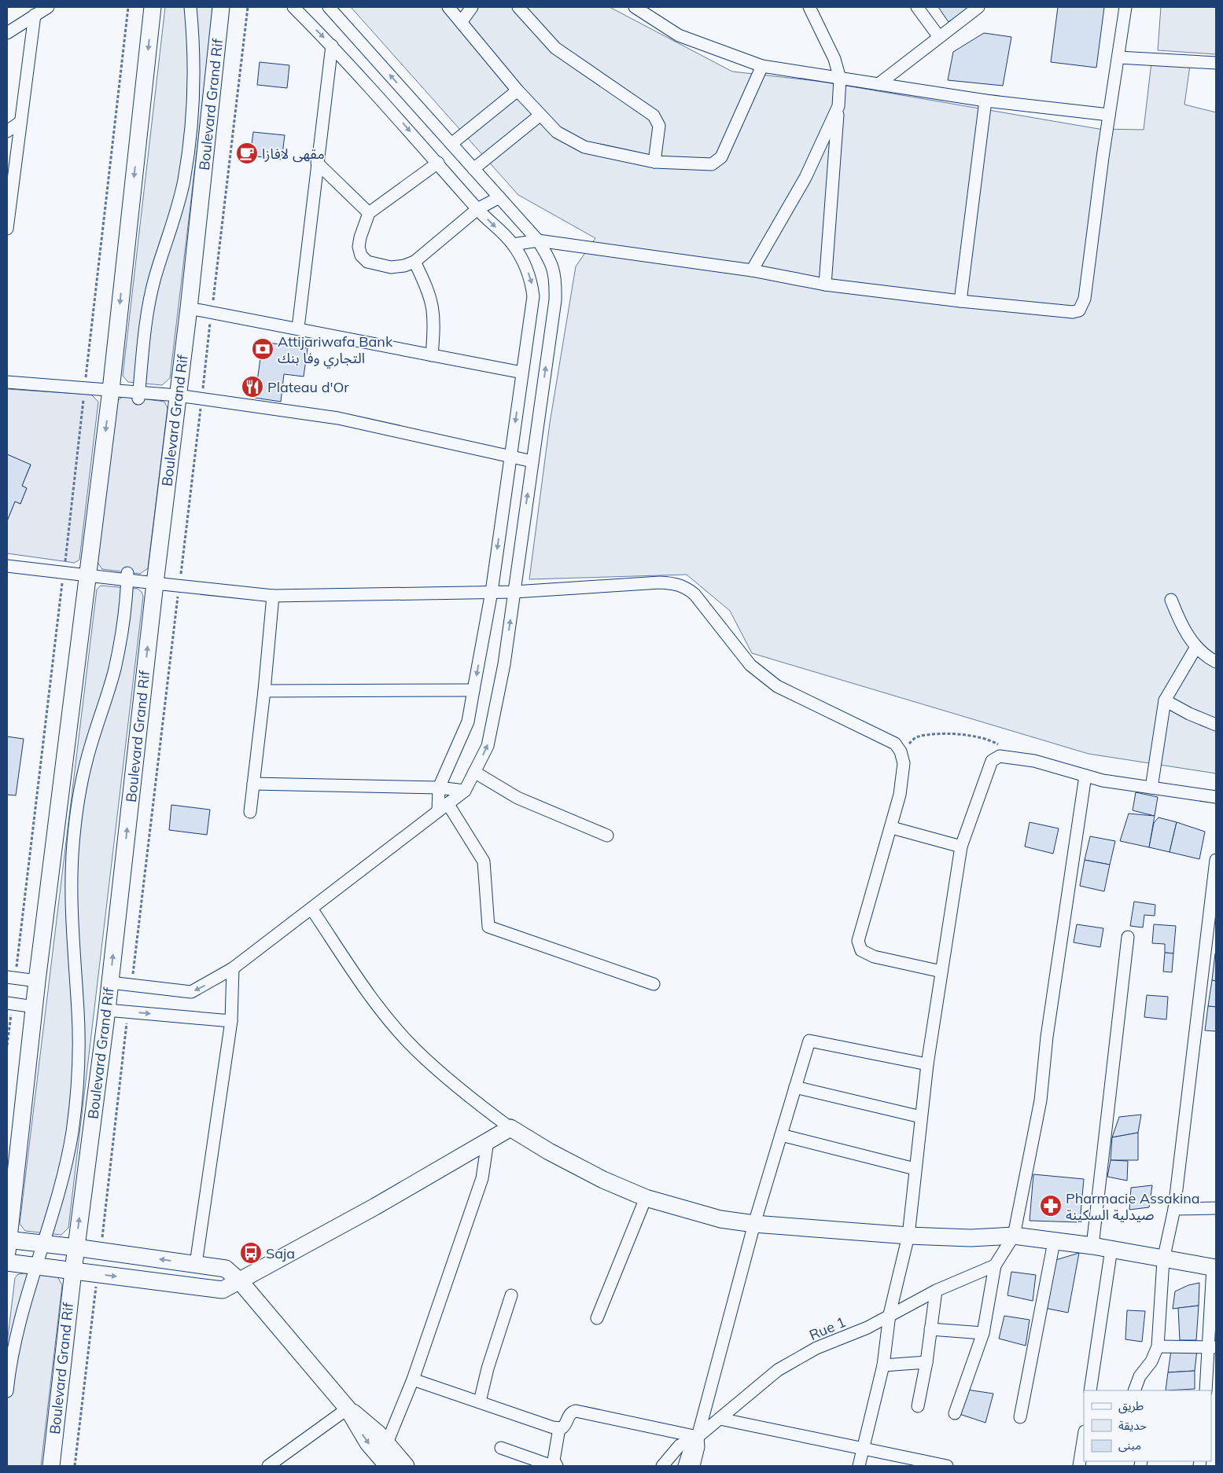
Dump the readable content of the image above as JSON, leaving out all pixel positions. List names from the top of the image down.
{
  "streets": {
    "street": ["Boulevard Grand Rif", "Rue 1"]
  },
  "places": {
    "cafe": ["مقهى لافازا"],
    "bank": ["Attijariwafa Bank التجاري وفا بنك"],
    "restaurant": ["Plateau d'Or"],
    "pharmacy": ["Pharmacie Assakina صيدلية السكينة"],
    "bus stop": ["Saja"]
  },
  "legend": ["طريق", "حديقة", "مبنى"]
}
